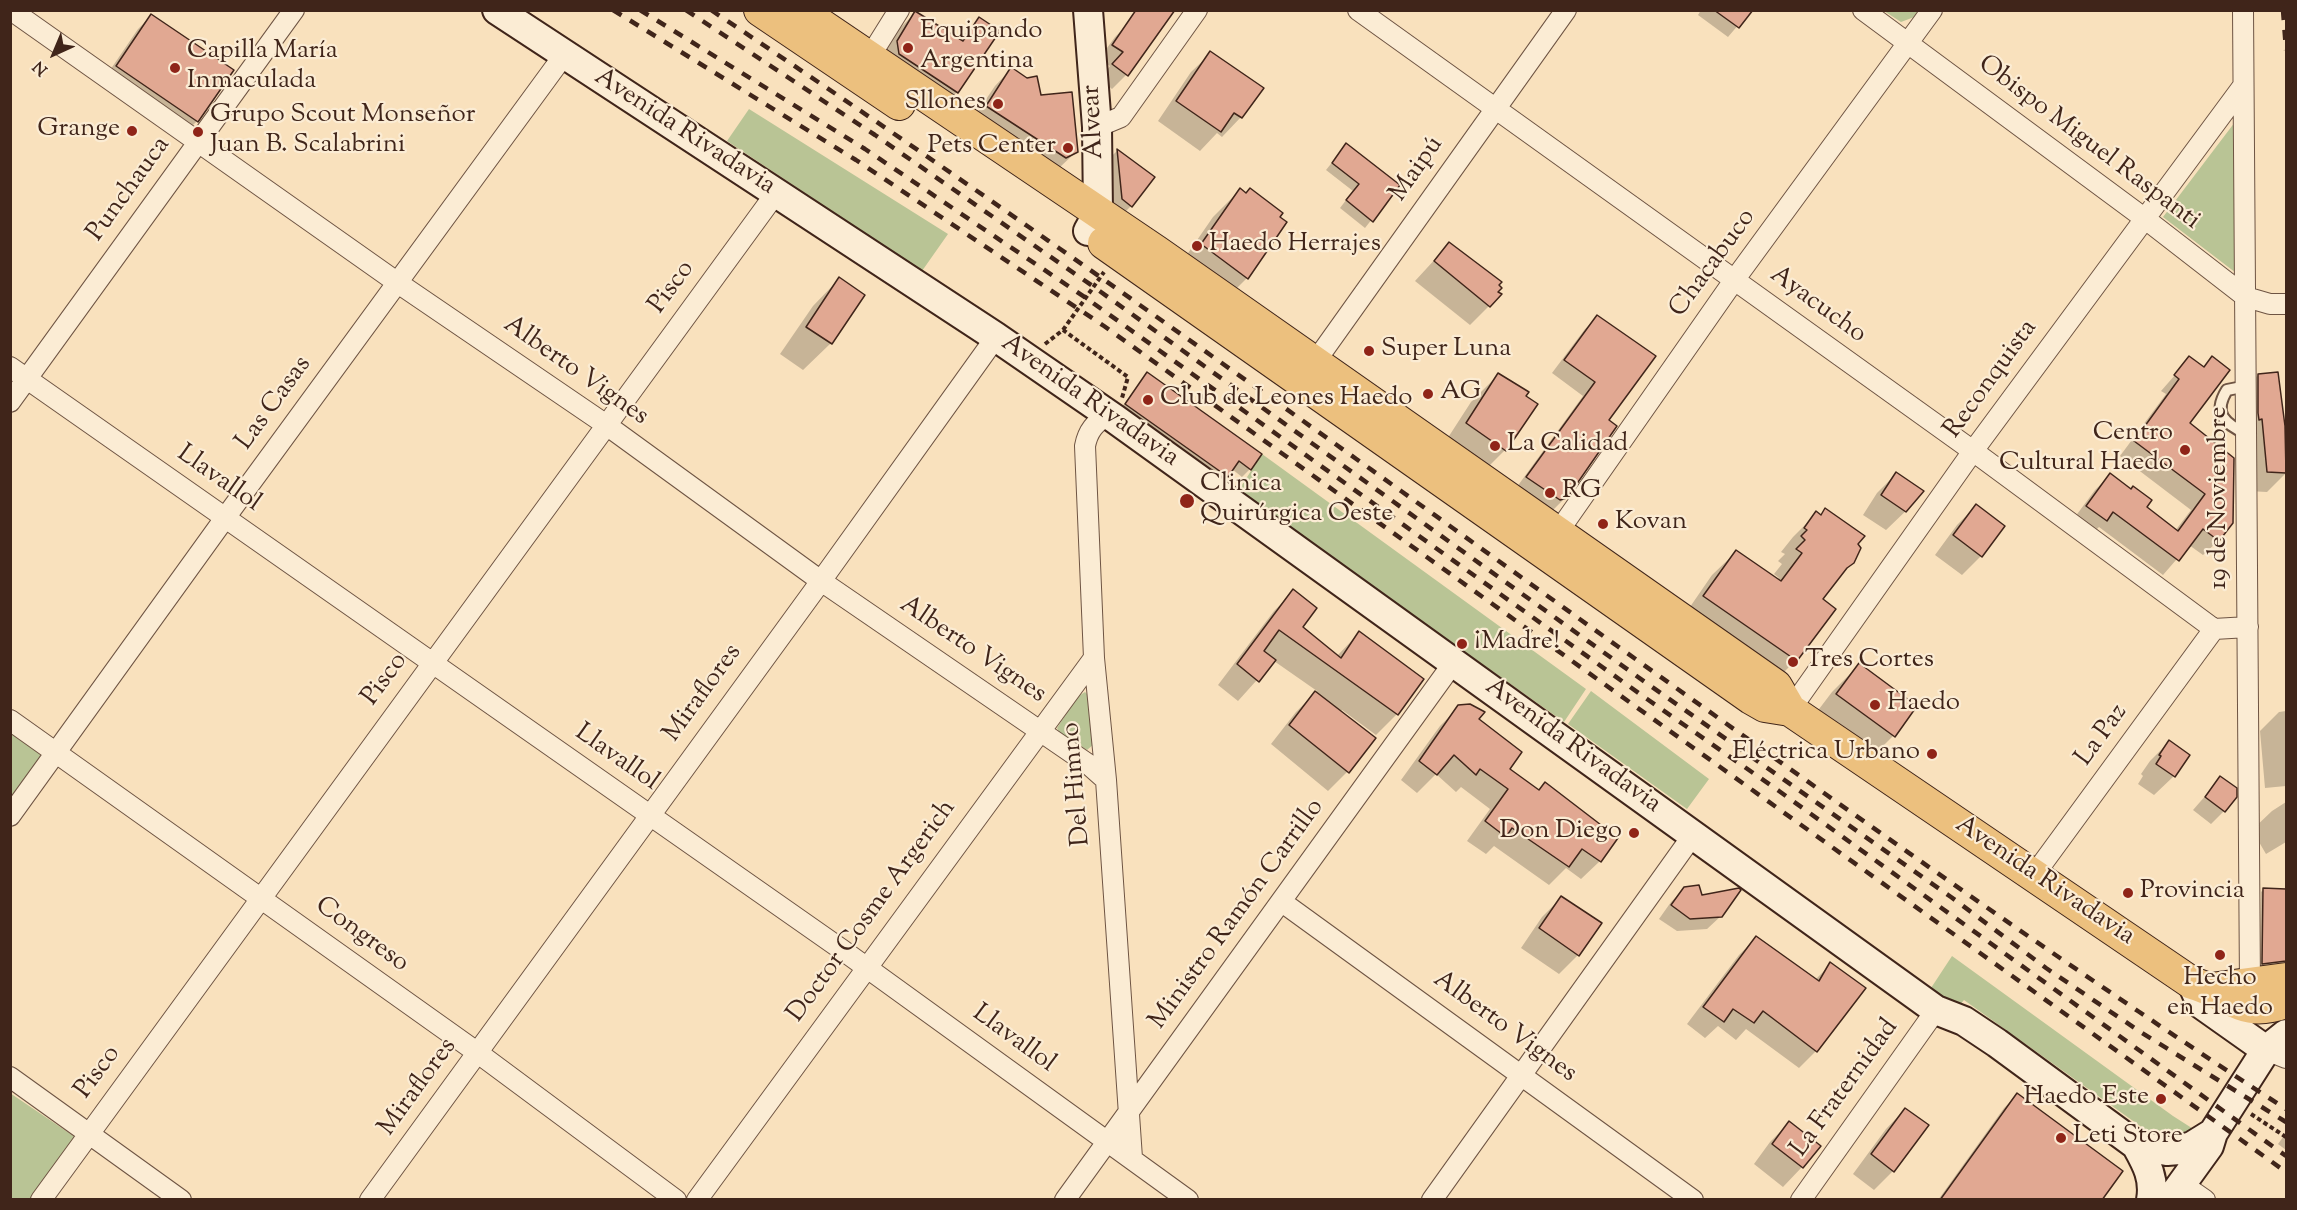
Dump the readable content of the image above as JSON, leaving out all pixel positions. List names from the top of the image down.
{
  "streets": {
    "main road": ["Avenida Rivadavia"],
    "street": [
      "Alvear",
      "Obispo Miguel Raspanti",
      "Maipú",
      "Punchauca",
      "Chacabuco",
      "Pisco",
      "Ayacucho",
      "Alberto Vignes",
      "Reconquista",
      "Las Casas",
      "Llavallol",
      "19 de Noviembre",
      "Miraflores",
      "La Paz",
      "Del Himno",
      "Doctor Cosme Argerich",
      "Ministro Ramón Carrillo",
      "Congreso",
      "La Fraternidad"
    ]
  },
  "crossings": [
    ["Alvear", "Avenida Rivadavia"],
    ["Avenida Rivadavia", "Maipú"],
    ["Avenida Rivadavia", "Chacabuco"],
    ["Avenida Rivadavia", "Pisco"],
    ["Avenida Rivadavia", "Reconquista"],
    ["Avenida Rivadavia", "Las Casas"],
    ["Avenida Rivadavia", "Miraflores"],
    ["Avenida Rivadavia", "La Paz"],
    ["Avenida Rivadavia", "Del Himno"],
    ["Avenida Rivadavia", "Ministro Ramón Carrillo"],
    ["Avenida Rivadavia", "La Fraternidad"],
    ["Obispo Miguel Raspanti", "Chacabuco"],
    ["Obispo Miguel Raspanti", "Reconquista"],
    ["Obispo Miguel Raspanti", "19 de Noviembre"],
    ["Maipú", "Ayacucho"],
    ["Punchauca", "Alberto Vignes"],
    ["Punchauca", "Llavallol"],
    ["Chacabuco", "Ayacucho"],
    ["Pisco", "Alberto Vignes"],
    ["Pisco", "Llavallol"],
    ["Pisco", "Congreso"],
    ["Ayacucho", "Reconquista"],
    ["Ayacucho", "La Paz"],
    ["Alberto Vignes", "Las Casas"],
    ["Alberto Vignes", "Miraflores"],
    ["Alberto Vignes", "Del Himno"],
    ["Alberto Vignes", "Doctor Cosme Argerich"],
    ["Alberto Vignes", "Ministro Ramón Carrillo"],
    ["Reconquista", "19 de Noviembre"],
    ["Las Casas", "Llavallol"],
    ["Las Casas", "Congreso"],
    ["Llavallol", "Miraflores"],
    ["Llavallol", "Del Himno"],
    ["Llavallol", "Doctor Cosme Argerich"],
    ["Llavallol", "Ministro Ramón Carrillo"],
    ["Miraflores", "Congreso"],
    ["Del Himno", "Doctor Cosme Argerich"],
    ["Del Himno", "Ministro Ramón Carrillo"]
  ],
  "places": [
    "Equipando Argentina",
    "Capilla María Inmaculada",
    "Sllones",
    "Grange",
    "Grupo Scout Monseñor Juan B. Scalabrini",
    "Pets Center",
    "Haedo Herrajes",
    "Super Luna",
    "AG",
    "Club de Leones Haedo",
    "La Calidad",
    "Centro Cultural Haedo",
    "RG",
    "Clinica Quirúrgica Oeste",
    "Kovan",
    "¡Madre!",
    "Tres Cortes",
    "Haedo",
    "Eléctrica Urbano",
    "Don Diego",
    "Provincia",
    "Hecho en Haedo",
    "Haedo Este",
    "Leti Store"
  ],
  "north": "bottom left"
}
